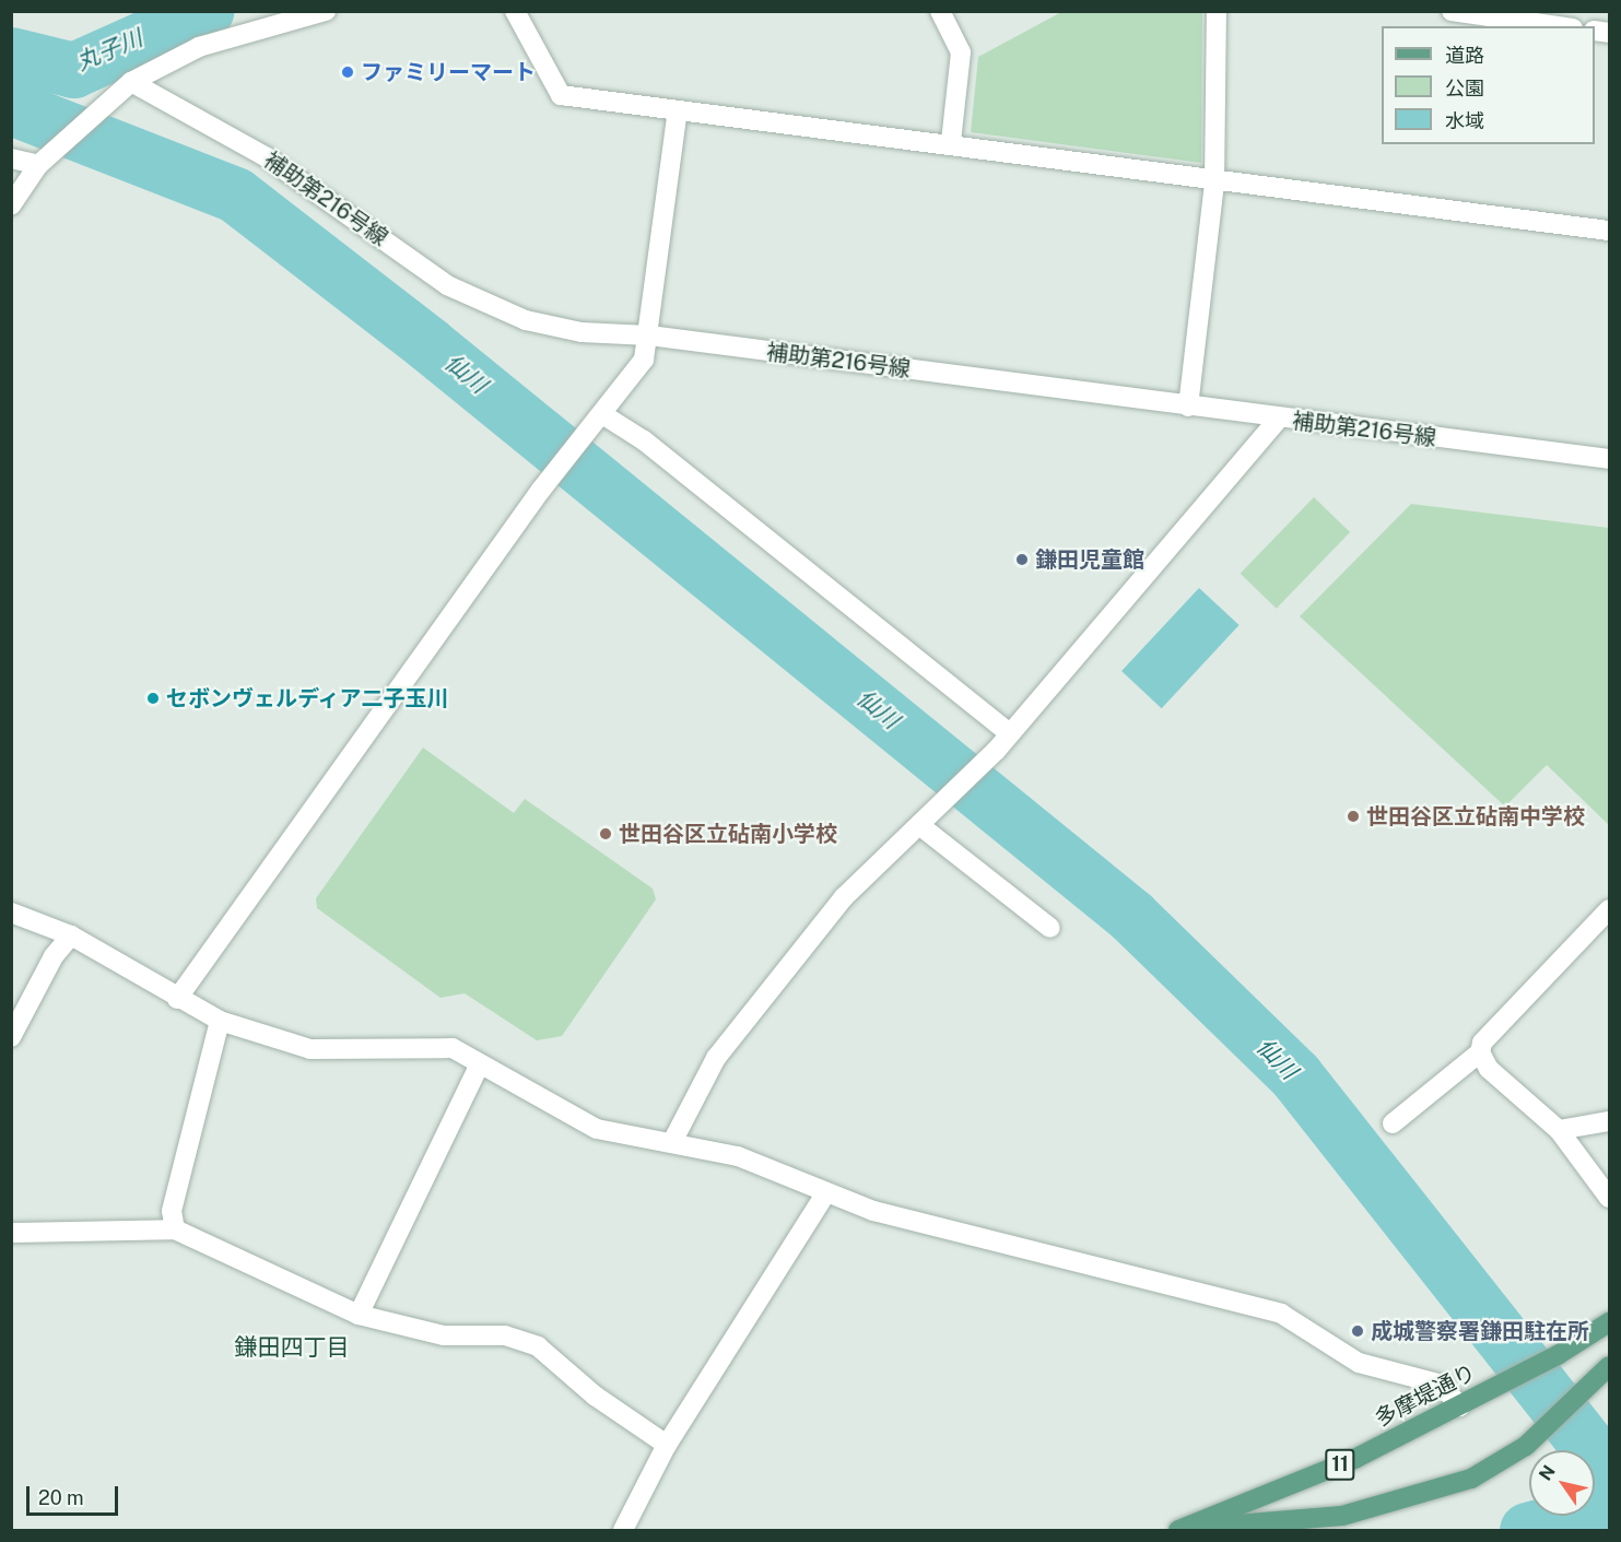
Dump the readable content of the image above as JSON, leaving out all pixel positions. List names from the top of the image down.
{
  "streets": {
    "main road": ["多摩堤通り", "11"],
    "street": ["補助第216号線"]
  },
  "districts": ["鎌田四丁目"],
  "water": ["丸子川", "仙川"],
  "places": [
    "ファミリーマート",
    "鎌田児童館",
    "セボンヴェルディア二子玉川",
    "世田谷区立砧南中学校",
    "世田谷区立砧南小学校",
    "成城警察署鎌田駐在所"
  ],
  "legend": ["道路", "公園", "水域"],
  "scale_bar": "20 m",
  "north": "top left"
}
